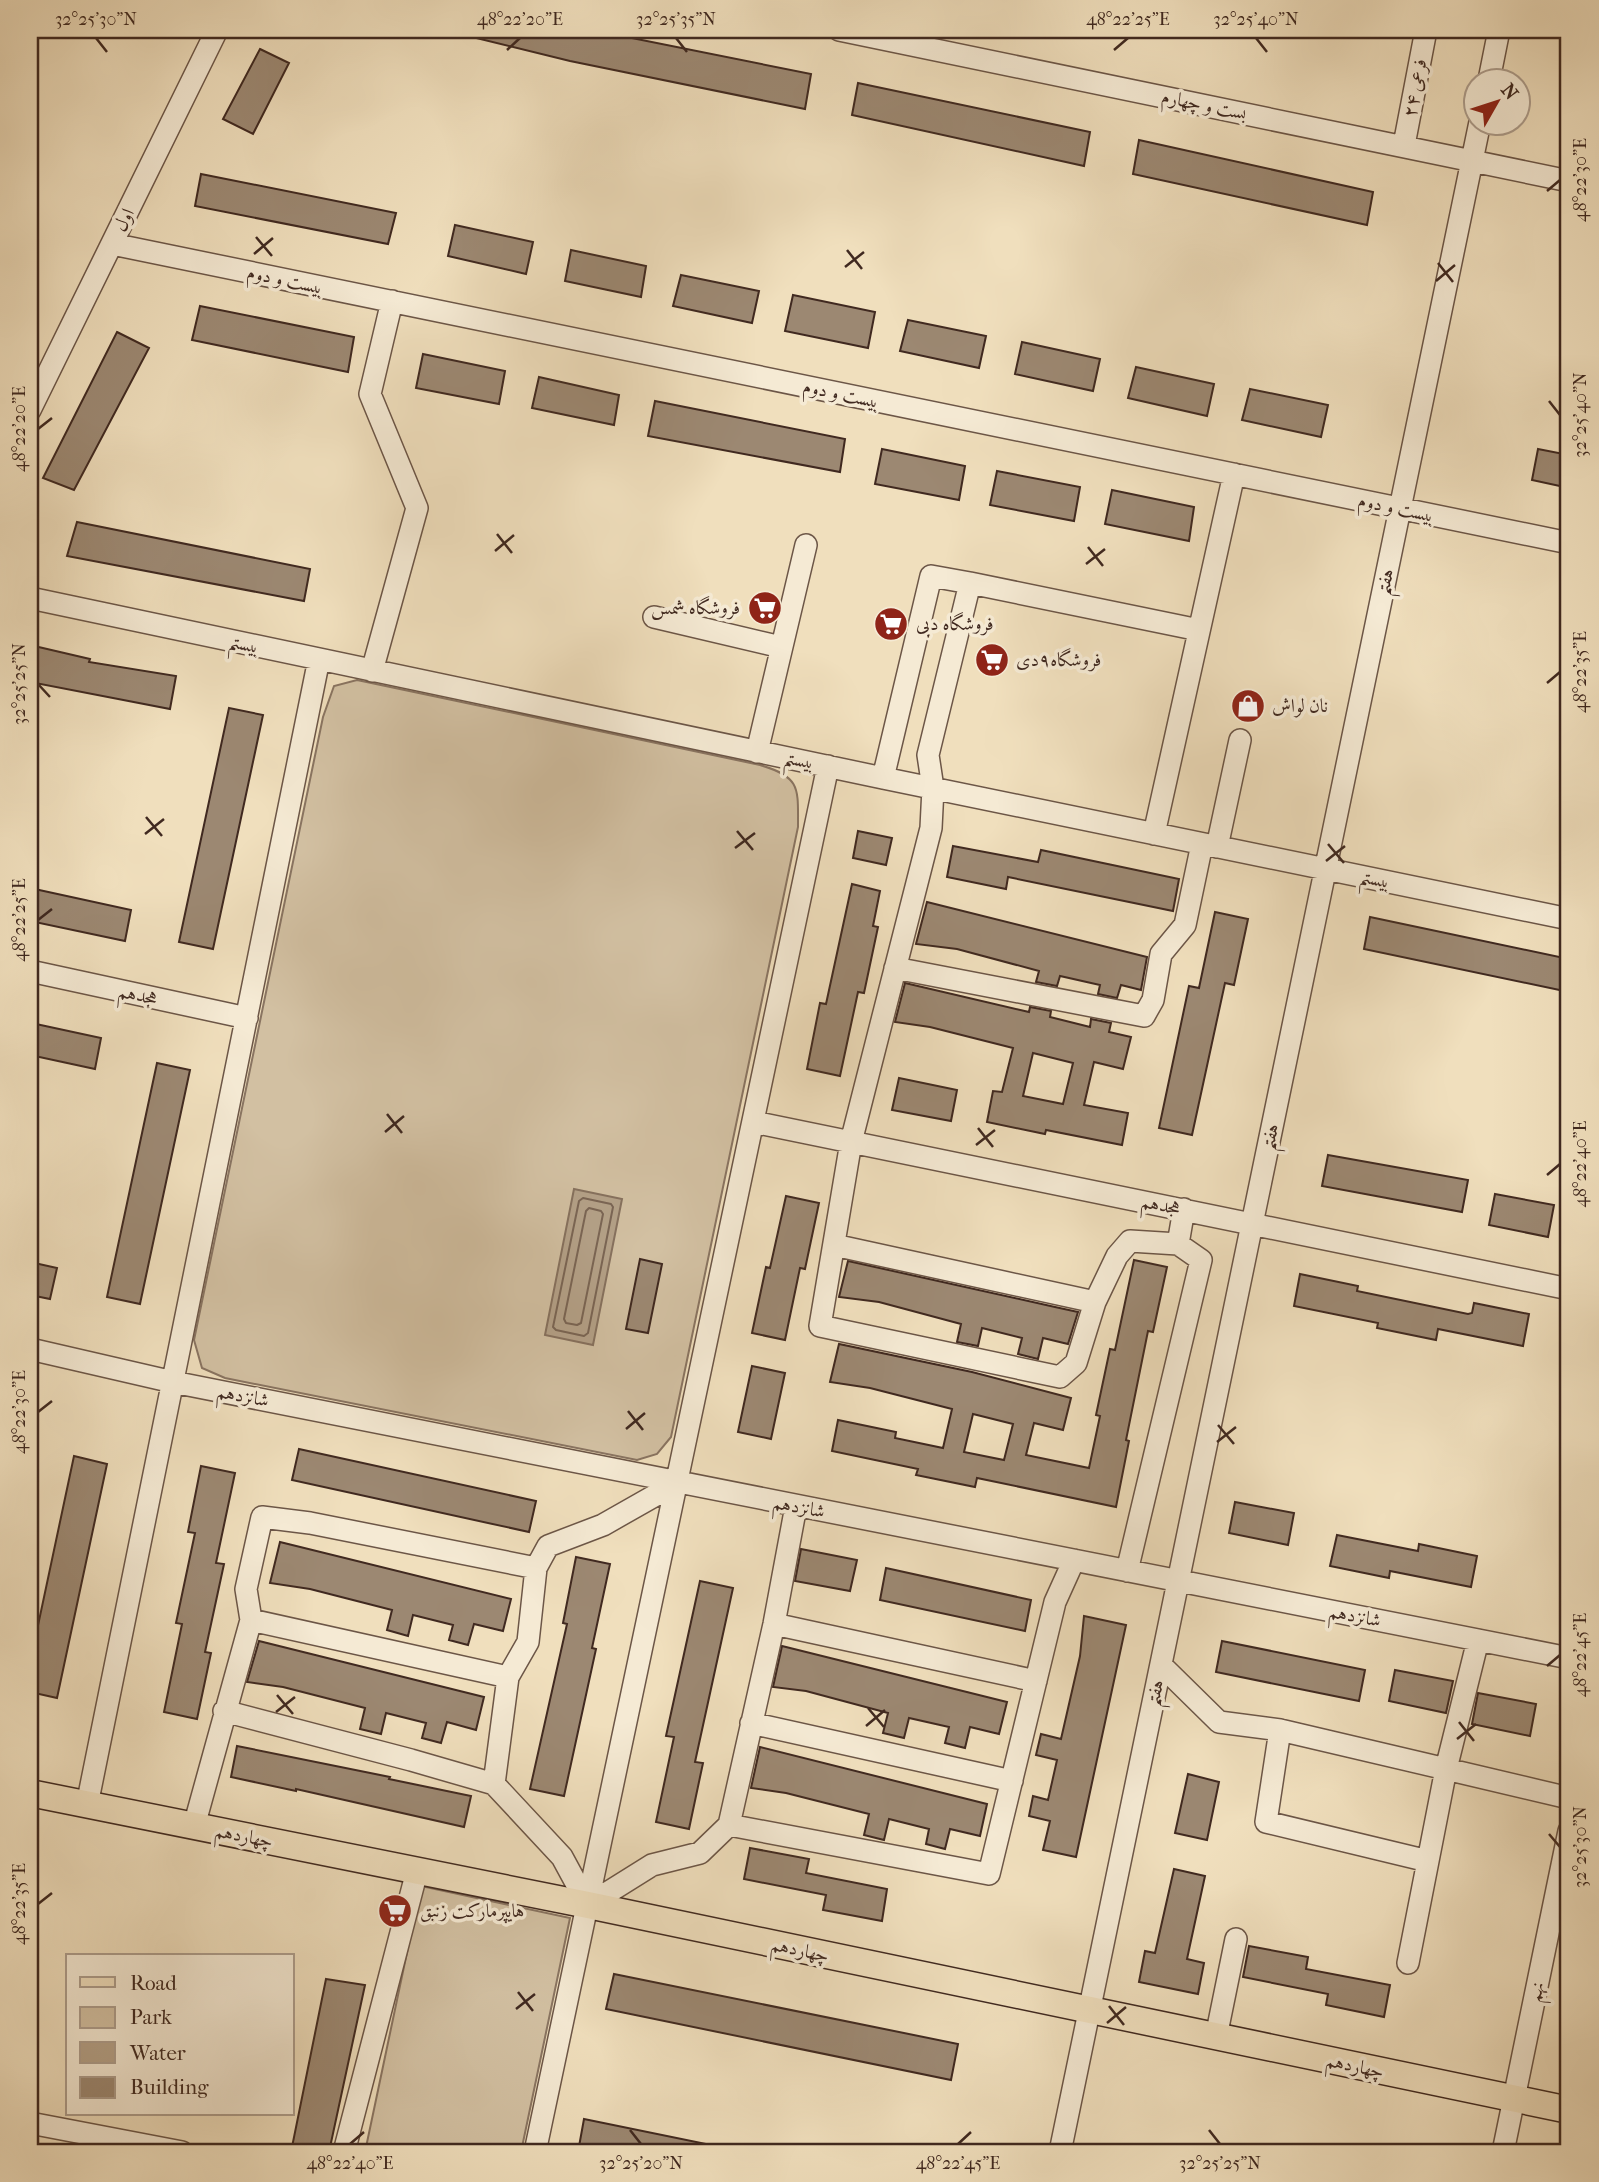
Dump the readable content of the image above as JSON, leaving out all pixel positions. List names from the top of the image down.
{
  "streets": {
    "main road": ["چهاردهم"],
    "street": [
      "فرعی ۲۴",
      "بست و چهارم",
      "اول",
      "بیست و دوم",
      "هفتم",
      "بیستم",
      "هجدهم",
      "شانزدهم",
      "نهم"
    ]
  },
  "crossings": [
    ["فرعی ۲۴", "بست و چهارم"],
    ["بست و چهارم", "هفتم"],
    ["اول", "بیست و دوم"],
    ["بیست و دوم", "هفتم"],
    ["هفتم", "بیستم"],
    ["هفتم", "هجدهم"],
    ["هفتم", "شانزدهم"],
    ["هفتم", "چهاردهم"],
    ["چهاردهم", "نهم"]
  ],
  "places": {
    "supermarket": [
      "فروشگاه شمس",
      "فروشگاه دبی",
      "فروشگاه۹دی",
      "هایپرمارکت زنبق"
    ],
    "shop": ["نان لواش"]
  },
  "legend": [
    "Road",
    "Park",
    "Water",
    "Building"
  ],
  "north": "top right",
  "coordinates": [
    "32°25'30\"N",
    "48°22'20\"E",
    "32°25'35\"N",
    "48°22'25\"E",
    "32°25'40\"N",
    "48°22'30\"E",
    "48°22'35\"E",
    "32°25'25\"N",
    "48°22'40\"E",
    "48°22'45\"E",
    "32°25'20\"N"
  ]
}
